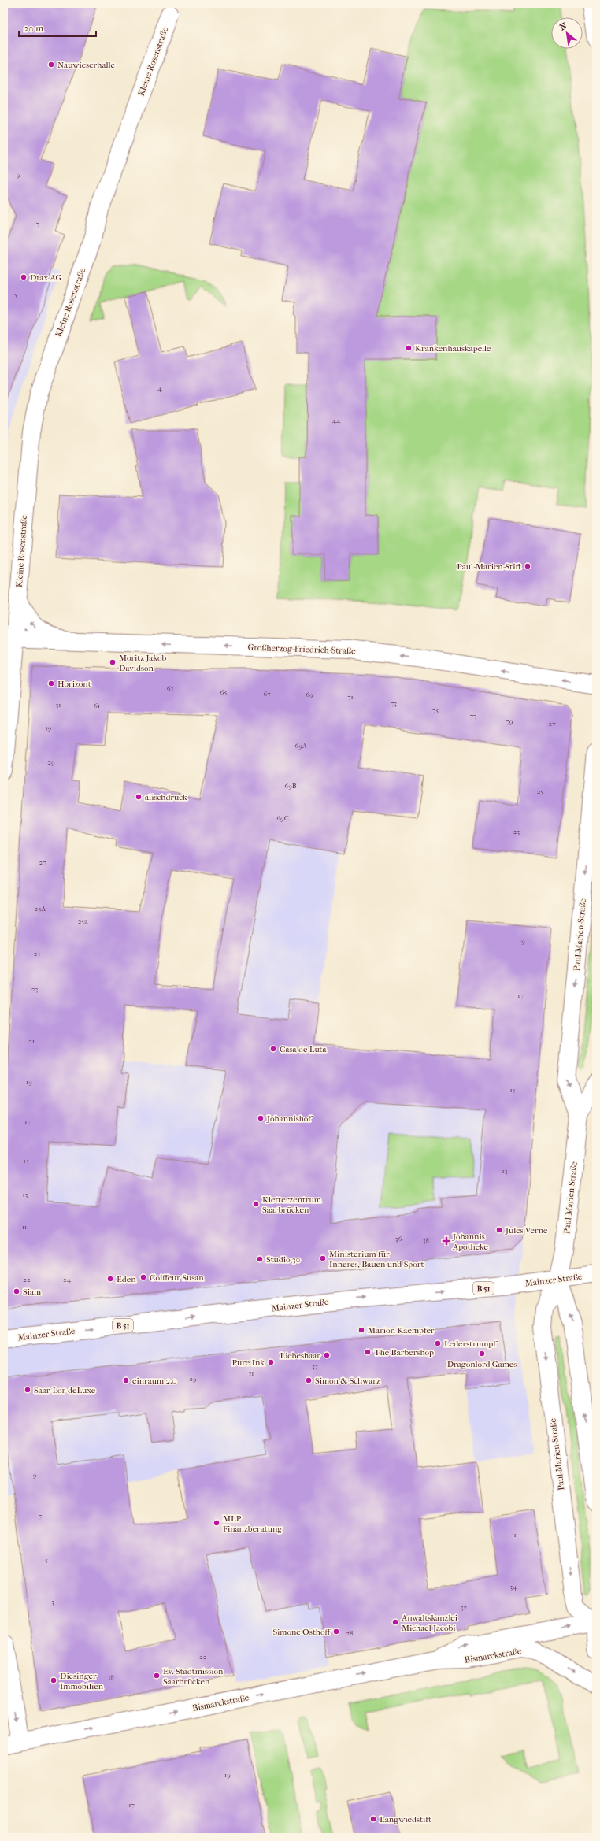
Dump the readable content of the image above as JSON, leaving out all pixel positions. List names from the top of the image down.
{
  "streets": {
    "main road": [
      "Kleine Rosenstraße",
      "Großherzog-Friedrich-Straße",
      "Paul-Marien-Straße",
      "Mainzer Straße",
      "B 51",
      "Bismarckstraße"
    ]
  },
  "crossings": [
    ["Kleine Rosenstraße", "Großherzog-Friedrich-Straße"],
    ["Paul-Marien-Straße", "Mainzer Straße"],
    ["Paul-Marien-Straße", "Bismarckstraße"]
  ],
  "one_way": ["Großherzog-Friedrich-Straße", "Mainzer Straße", "Bismarckstraße"],
  "places": {
    "other": [
      "Nauwieserhalle",
      "Dtax AG",
      "Krankenhauskapelle",
      "Paul-Marien-Stift",
      "Moritz Jakob Davidson",
      "Horizont",
      "alischdruck",
      "Casa de Luta",
      "Johannishof",
      "Kletterzentrum Saarbrücken",
      "Jules Verne",
      "Ministerium für Inneres, Bauen und Sport",
      "Studio 30",
      "Coiffeur Susan",
      "Eden",
      "Siam",
      "Marion Kaempfer",
      "Lederstrumpf",
      "The Barbershop",
      "Dragonlord Games",
      "Liebeshaar",
      "Pure Ink",
      "einraum 2.0",
      "Simon & Schwarz",
      "Saar-Lor-deLuxe",
      "MLP Finanzberatung",
      "Anwaltskanzlei Michael Jacobi",
      "Simone Osthoff",
      "Ev. Stadtmission Saarbrücken",
      "Diesinger Immobilien",
      "Langwiedstift"
    ],
    "health": ["Johannis Apotheke"]
  },
  "house_numbers": [
    "9",
    "7",
    "5",
    "4",
    "44",
    "63",
    "65",
    "67",
    "69",
    "71",
    "73",
    "31",
    "61",
    "75",
    "77",
    "79",
    "27",
    "59",
    "69A",
    "29",
    "69B",
    "25",
    "69C",
    "23",
    "27",
    "25A",
    "25a",
    "19",
    "25",
    "23",
    "17",
    "21",
    "19",
    "15",
    "17",
    "15",
    "13",
    "13",
    "11",
    "36",
    "38",
    "22",
    "24",
    "33",
    "31",
    "29",
    "9",
    "7",
    "1",
    "5",
    "34",
    "3",
    "32",
    "28",
    "22",
    "18",
    "19",
    "17"
  ],
  "scale_bar": "20 m",
  "north": "top left"
}
